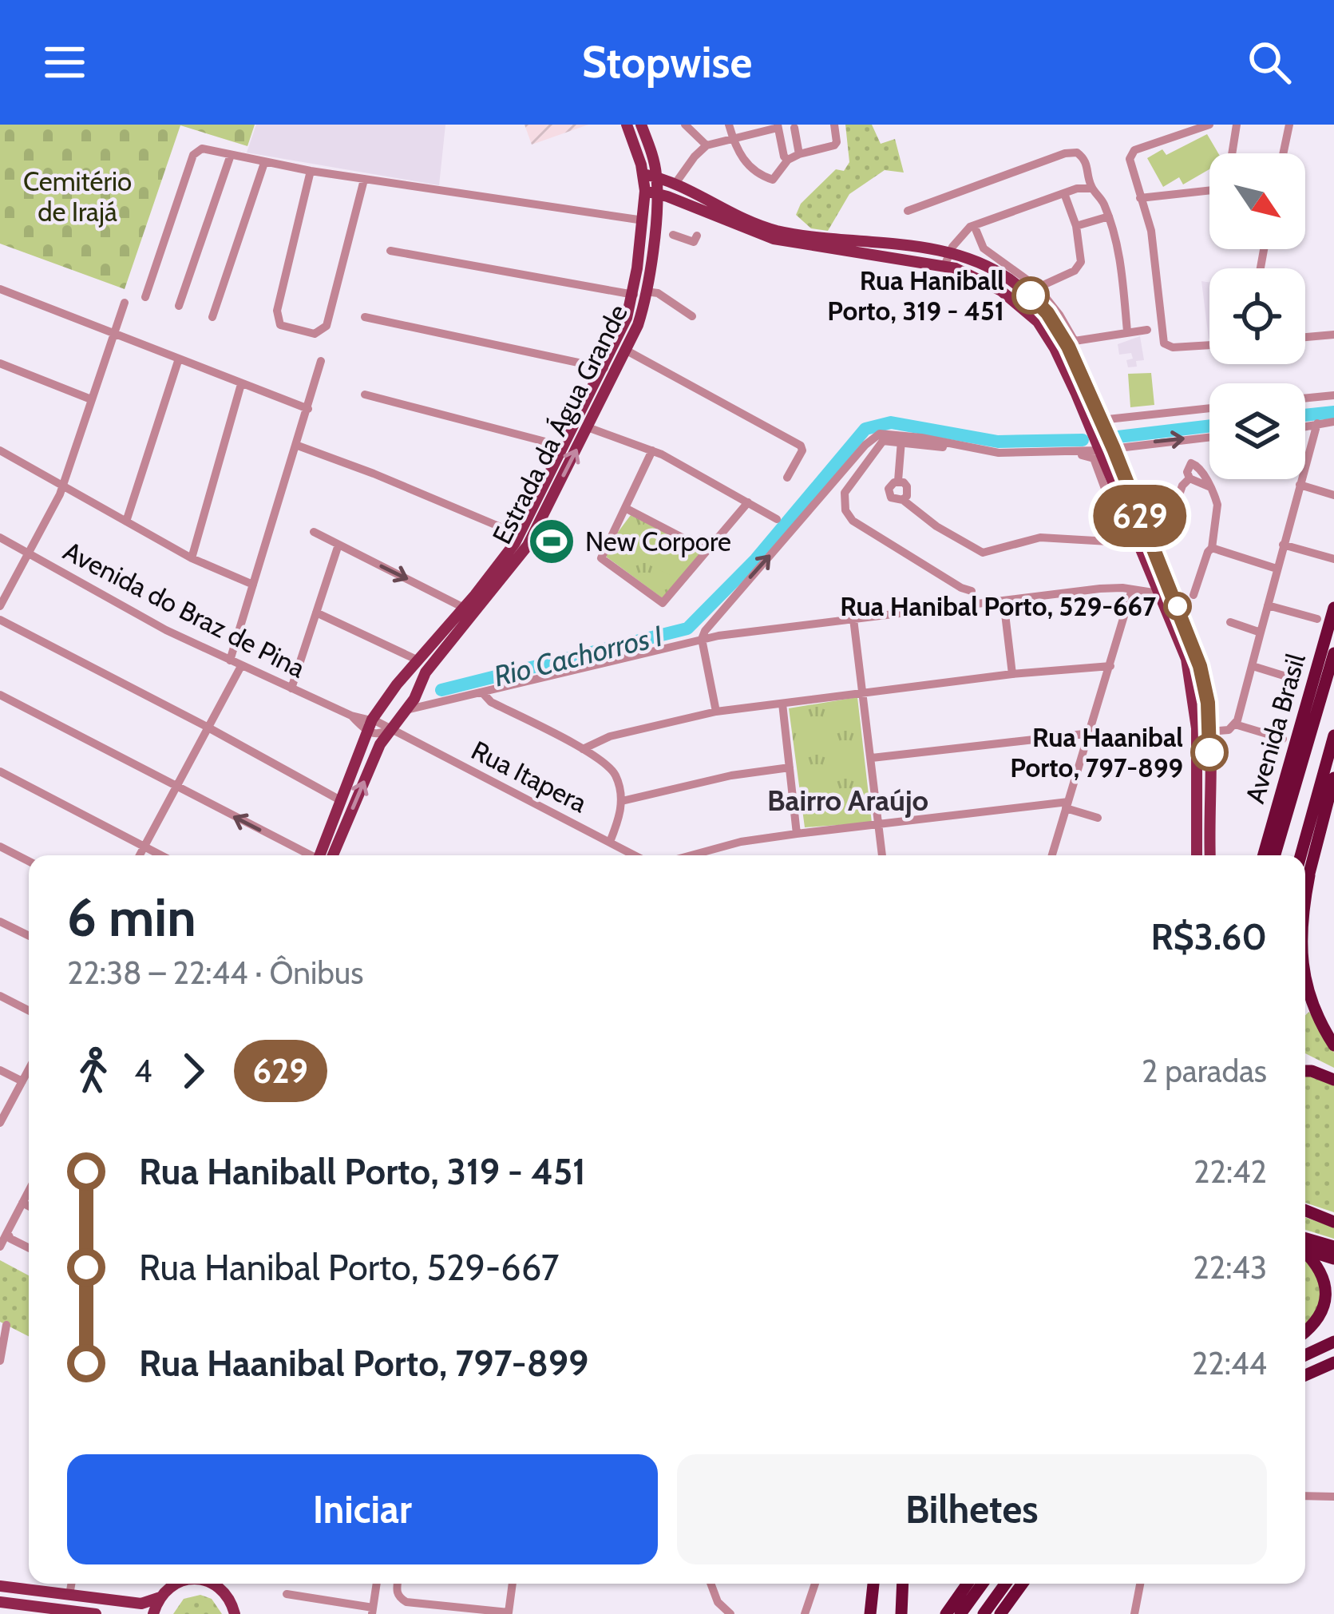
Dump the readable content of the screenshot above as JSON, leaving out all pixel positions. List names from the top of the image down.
{
  "streets": {
    "highway": ["Avenida Brasil"],
    "main road": ["Estrada da Água Grande"],
    "street": ["Avenida do Braz de Pina", "Rua Itapera"]
  },
  "crossings": [
    ["Estrada da Água Grande", "Avenida do Braz de Pina"]
  ],
  "districts": ["Bairro Araújo"],
  "water": ["Rio Cachorros I"],
  "parks": ["Cemitério de Irajá"],
  "places": {
    "other": ["Rua Haniball Porto, 319 - 451", "Rua Hanibal Porto, 529-667", "Rua Haanibal Porto, 797-899"],
    "sports": ["New Corpore"]
  },
  "lines": ["bus line 629"],
  "north": "bottom right",
  "page": {
    "header": "Stopwise",
    "on_map": "629",
    "heading": ["6 min", "22:38 – 22:44 · Ônibus", "R$3.60"],
    "legs": ["4", "629", "2 paradas"],
    "list": [
      {
        "name": "Rua Haniball Porto, 319 - 451",
        "value": "22:42"
      },
      {
        "name": "Rua Hanibal Porto, 529-667",
        "value": "22:43"
      },
      {
        "name": "Rua Haanibal Porto, 797-899",
        "value": "22:44"
      }
    ],
    "buttons": ["Iniciar", "Bilhetes"]
  }
}
